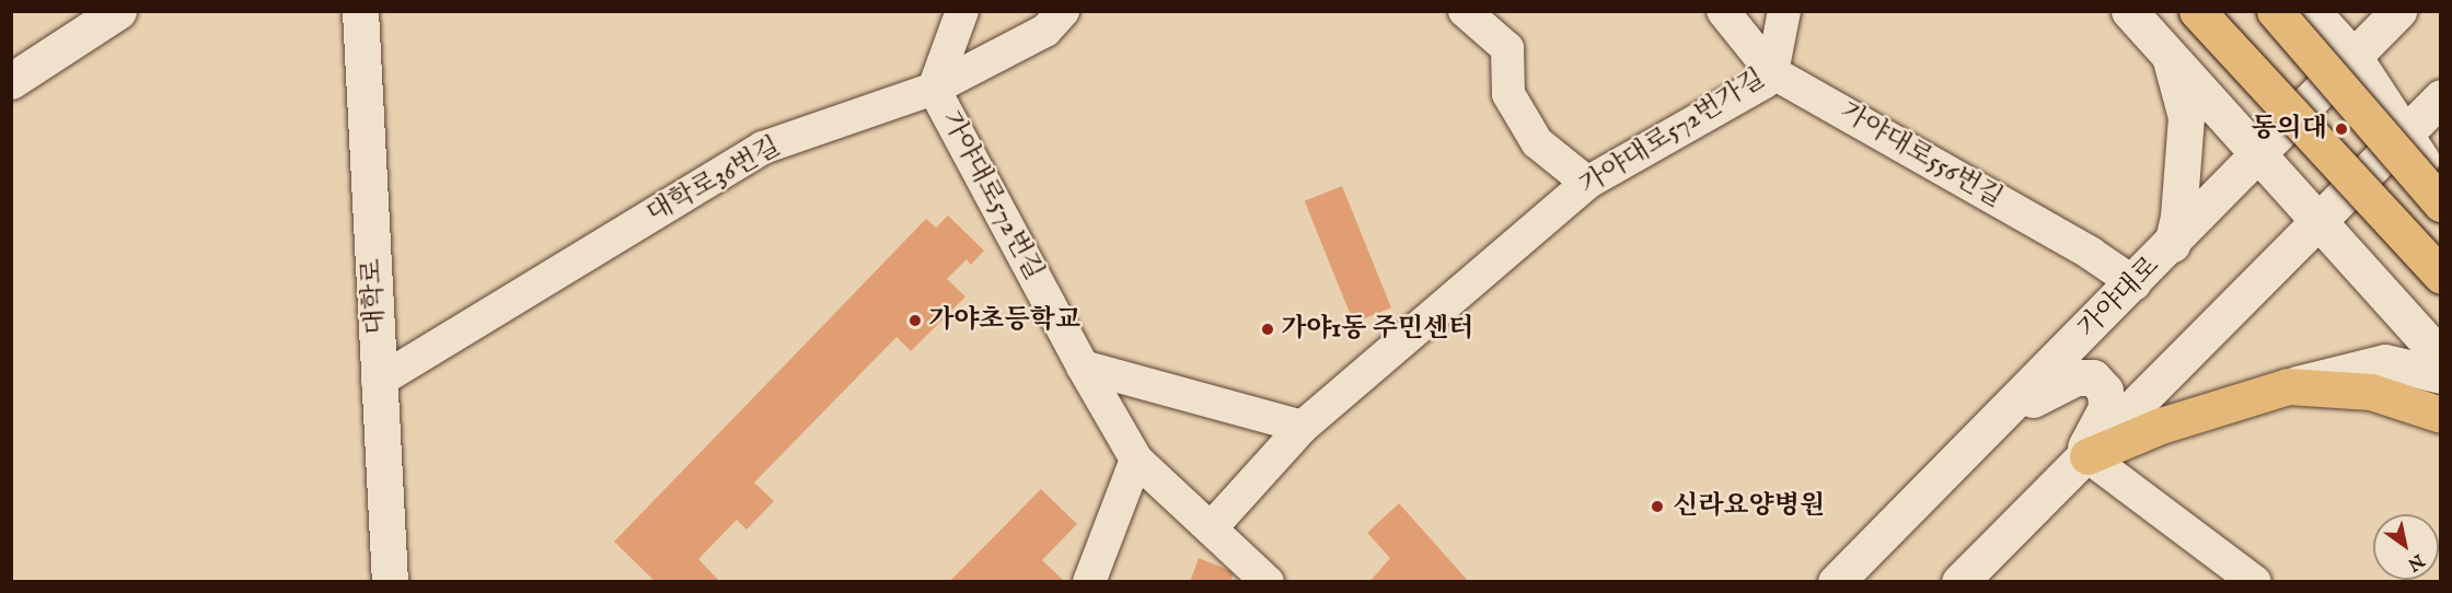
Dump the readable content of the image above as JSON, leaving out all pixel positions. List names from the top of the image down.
{
  "streets": {
    "main road": ["대학로", "가야대로"],
    "street": [
      "가야대로572번가길",
      "가야대로556번길",
      "대학로36번길",
      "가야대로572번길"
    ]
  },
  "crossings": [
    ["가야대로572번가길", "가야대로556번길"],
    ["가야대로572번가길", "가야대로572번길"],
    ["가야대로556번길", "가야대로"],
    ["대학로36번길", "가야대로572번길"],
    ["대학로36번길", "대학로"]
  ],
  "places": [
    "동의대",
    "가야초등학교",
    "가야1동 주민센터",
    "신라요양병원"
  ],
  "north": "bottom right"
}
